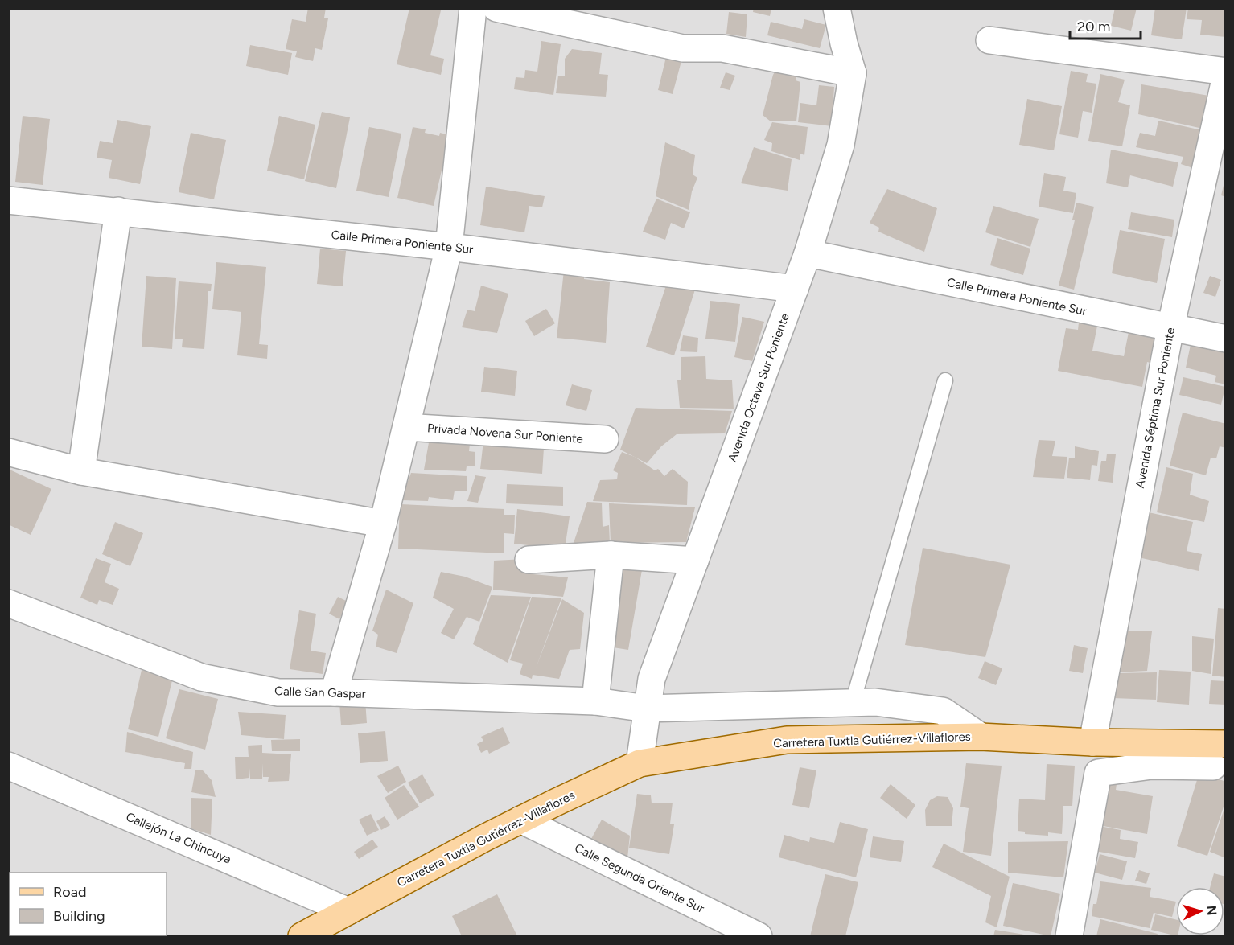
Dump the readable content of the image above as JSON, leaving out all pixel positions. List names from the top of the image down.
{
  "streets": {
    "main road": ["Carretera Tuxtla Gutiérrez-Villaflores"],
    "street": [
      "Calle Primera Poniente Sur",
      "Avenida Octava Sur Poniente",
      "Avenida Séptima Sur Poniente",
      "Privada Novena Sur Poniente",
      "Calle San Gaspar",
      "Callejón La Chincuya",
      "Calle Segunda Oriente Sur"
    ]
  },
  "crossings": [
    ["Calle Primera Poniente Sur", "Avenida Octava Sur Poniente"],
    ["Calle Primera Poniente Sur", "Avenida Séptima Sur Poniente"],
    ["Avenida Octava Sur Poniente", "Calle San Gaspar"],
    ["Avenida Octava Sur Poniente", "Carretera Tuxtla Gutiérrez-Villaflores"],
    ["Avenida Séptima Sur Poniente", "Carretera Tuxtla Gutiérrez-Villaflores"],
    ["Calle San Gaspar", "Carretera Tuxtla Gutiérrez-Villaflores"],
    ["Carretera Tuxtla Gutiérrez-Villaflores", "Callejón La Chincuya"],
    ["Carretera Tuxtla Gutiérrez-Villaflores", "Calle Segunda Oriente Sur"]
  ],
  "legend": ["Road", "Building"],
  "scale_bar": "20 m",
  "north": "right"
}
